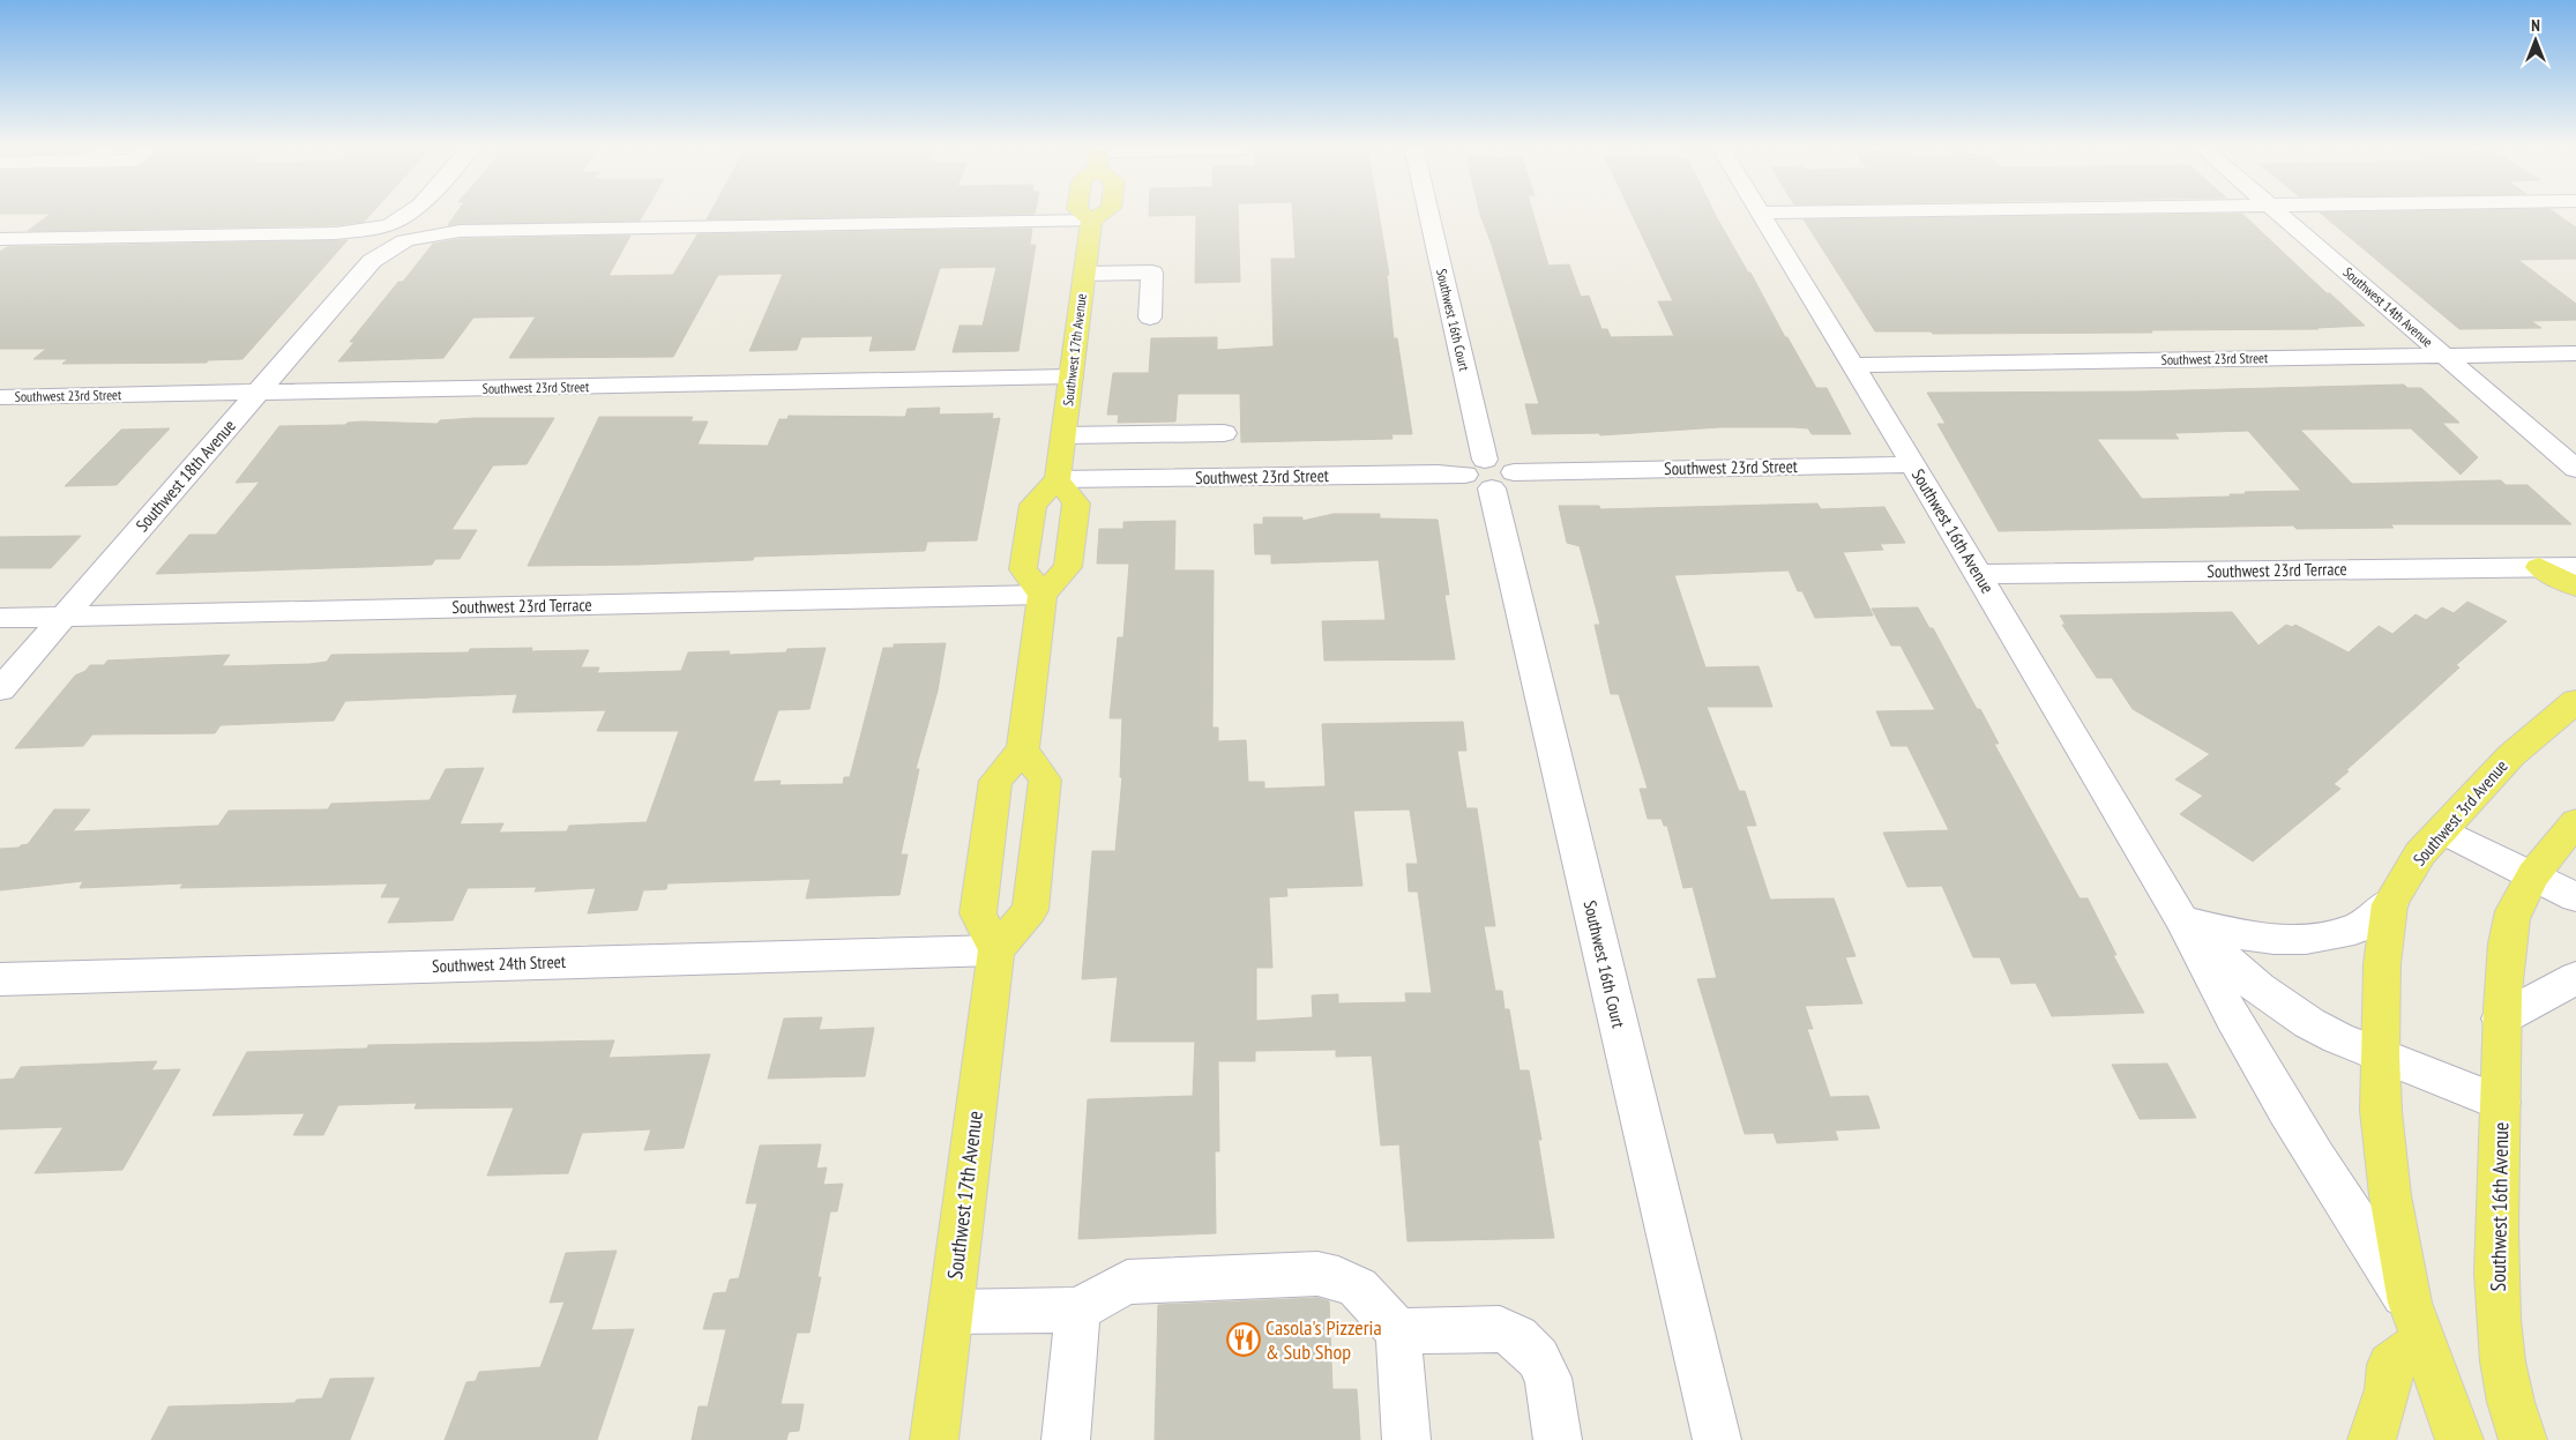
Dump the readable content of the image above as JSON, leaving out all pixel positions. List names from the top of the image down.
{
  "streets": {
    "main road": ["Southwest 17th Avenue", "Southwest 16th Avenue", "Southwest 3rd Avenue"],
    "street": [
      "Southwest 14th Avenue",
      "Southwest 16th Court",
      "Southwest 23rd Street",
      "Southwest 18th Avenue",
      "Southwest 23rd Terrace",
      "Southwest 24th Street"
    ]
  },
  "crossings": [
    ["Southwest 14th Avenue", "Southwest 23rd Street"],
    ["Southwest 16th Court", "Southwest 23rd Street"],
    ["Southwest 17th Avenue", "Southwest 23rd Street"],
    ["Southwest 17th Avenue", "Southwest 24th Street"],
    ["Southwest 23rd Street", "Southwest 18th Avenue"],
    ["Southwest 23rd Street", "Southwest 16th Avenue"],
    ["Southwest 18th Avenue", "Southwest 23rd Terrace"],
    ["Southwest 16th Avenue", "Southwest 23rd Terrace"],
    ["Southwest 16th Avenue", "Southwest 3rd Avenue"]
  ],
  "places": {
    "restaurant": ["Casola's Pizzeria & Sub Shop"]
  },
  "north": "top"
}
